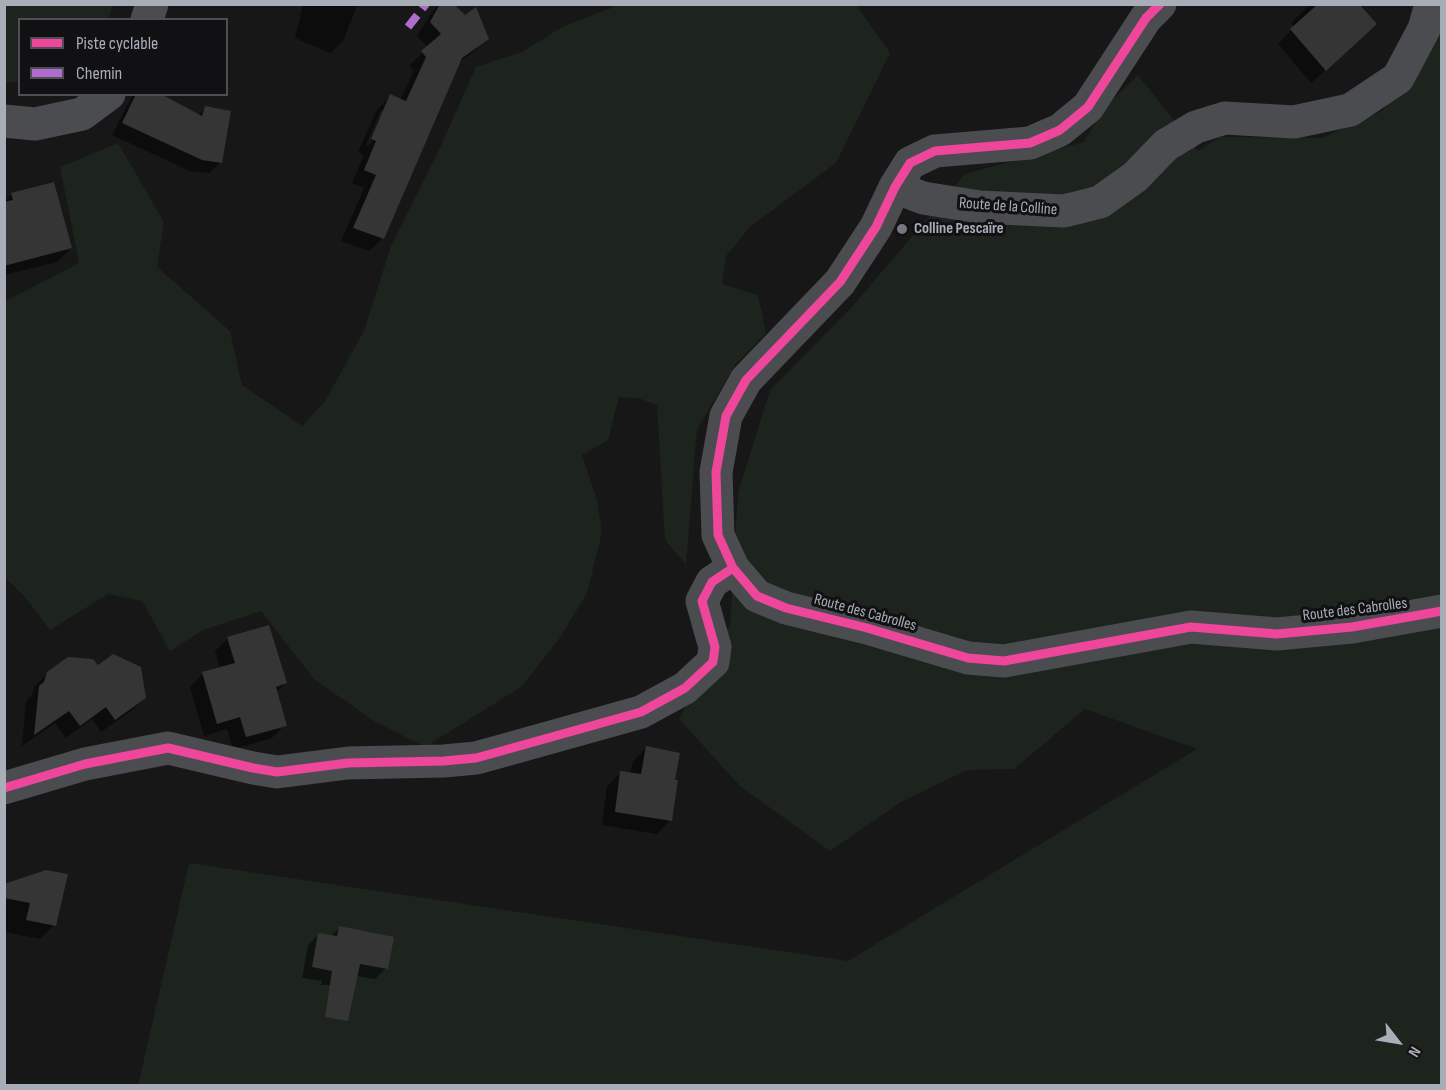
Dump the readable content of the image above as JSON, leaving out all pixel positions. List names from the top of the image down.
{
  "streets": {
    "street": ["Route de la Colline", "Route des Cabrolles"]
  },
  "crossings": [
    ["Route de la Colline", "Route des Cabrolles"]
  ],
  "places": ["Colline Pescaïre"],
  "legend": ["Piste cyclable", "Chemin"],
  "north": "bottom right"
}
